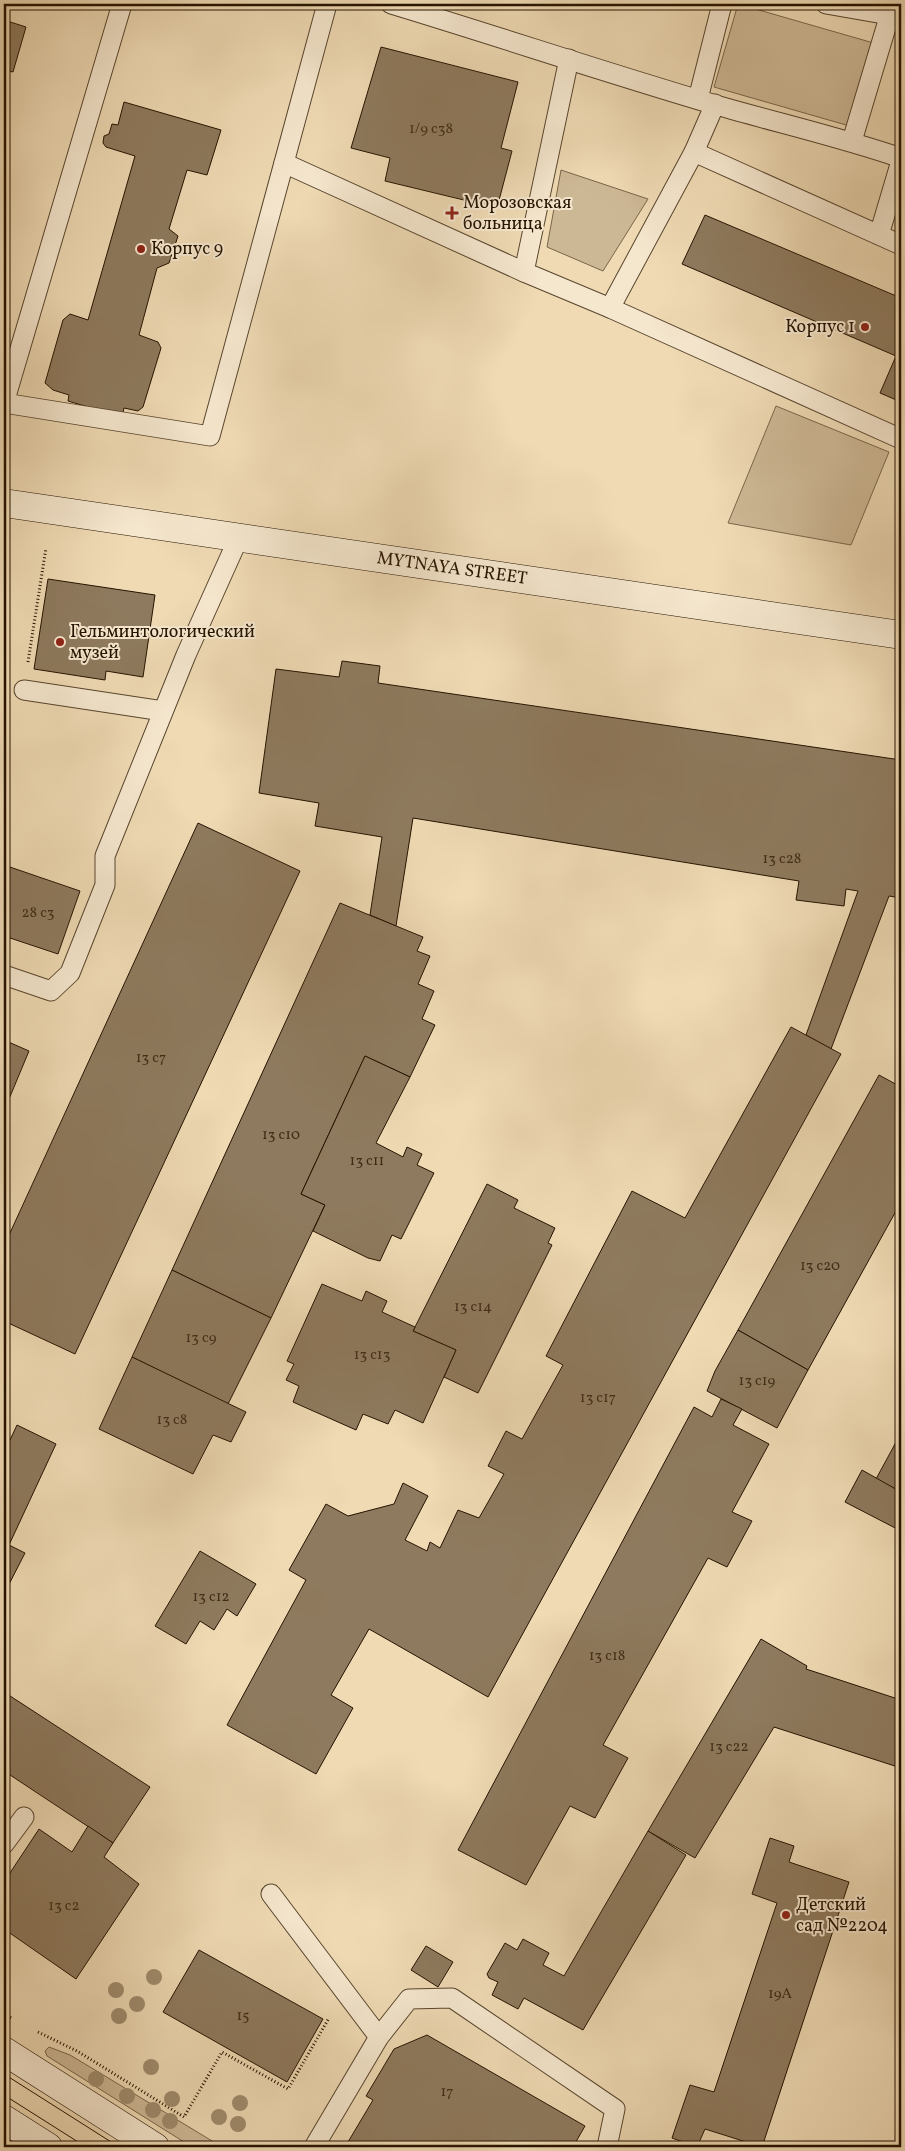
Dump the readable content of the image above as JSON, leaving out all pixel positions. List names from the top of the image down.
{
  "streets": {
    "main road": ["MYTNAYA STREET"]
  },
  "places": {
    "health": ["Морозовская больница"],
    "other": [
      "Корпус 9",
      "Корпус 1",
      "Гельминтологический музей",
      "Детский сад №2204"
    ]
  },
  "house_numbers": [
    "1/9 с38",
    "13 с28",
    "28 с3",
    "13 с7",
    "13 с10",
    "13 с11",
    "13 с20",
    "13 с14",
    "13 с9",
    "13 с13",
    "13 с19",
    "13 с17",
    "13 с8",
    "13 с12",
    "13 с18",
    "13 с22",
    "13 с2",
    "19А",
    "15",
    "17"
  ]
}
